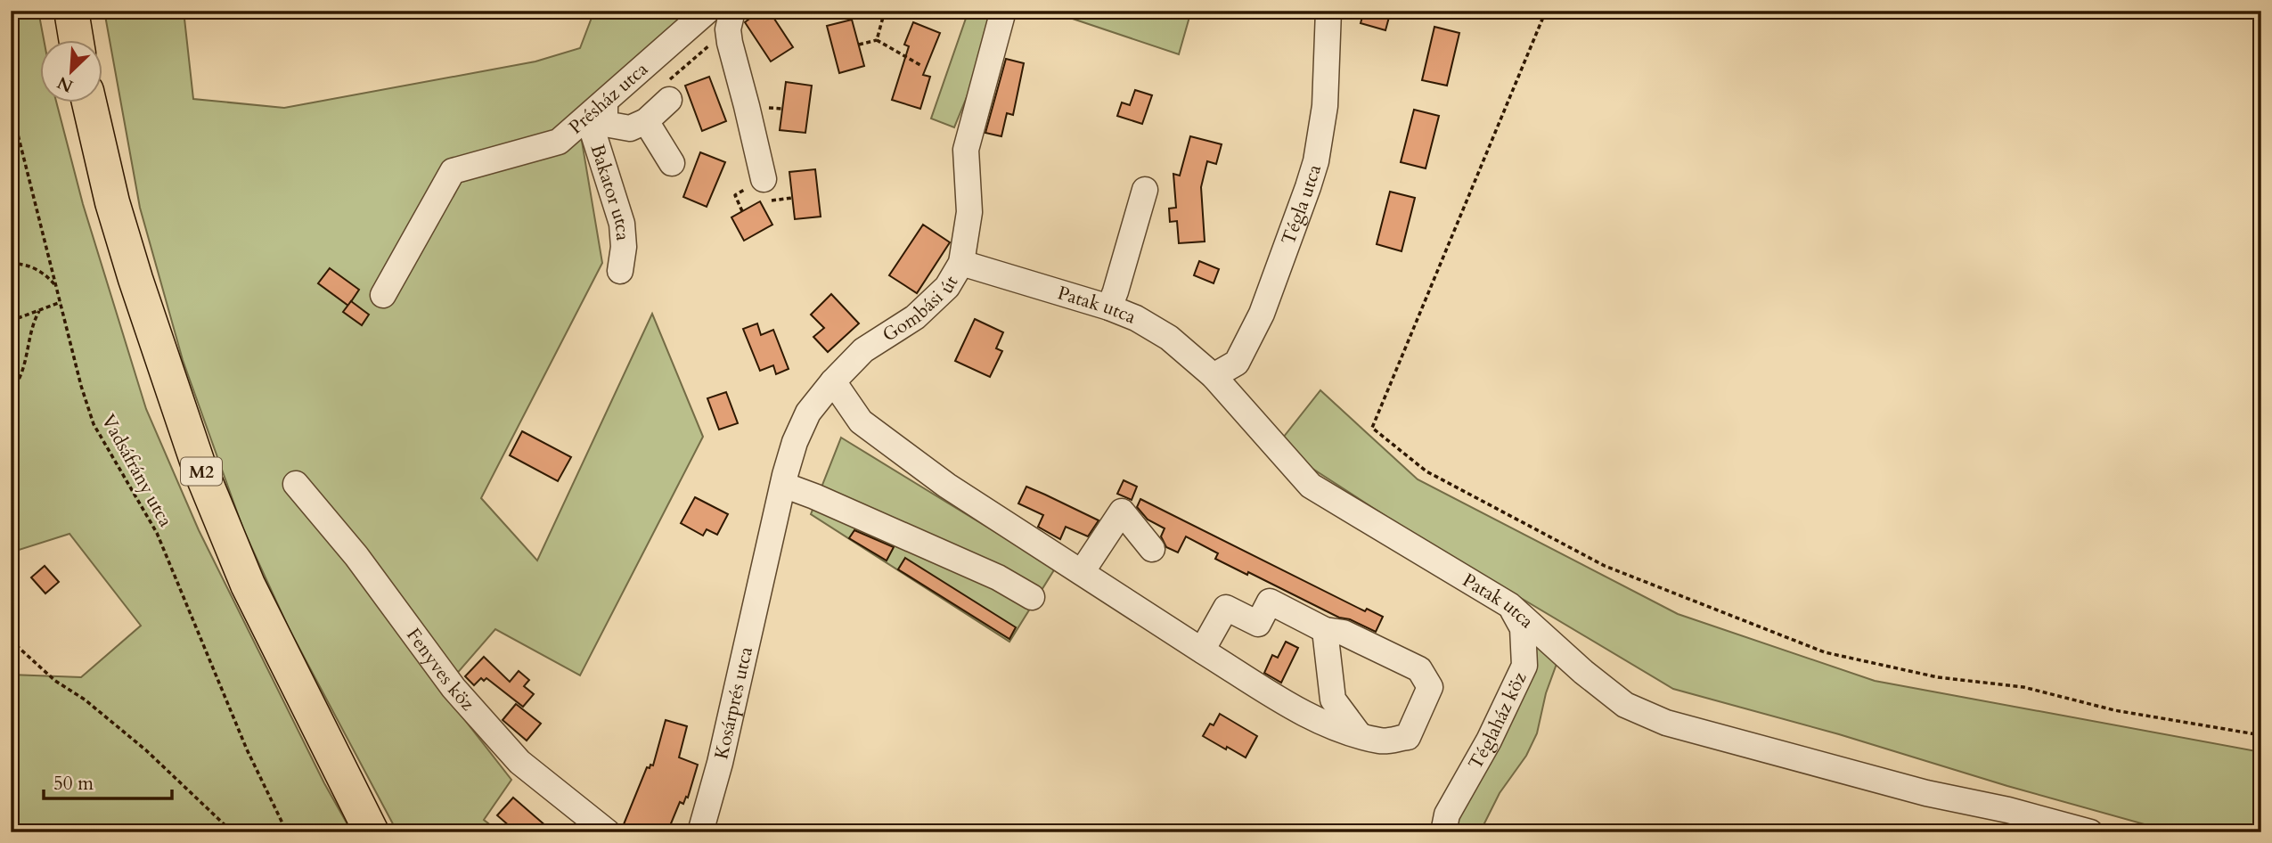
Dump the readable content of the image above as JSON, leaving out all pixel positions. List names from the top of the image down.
{
  "streets": {
    "highway": ["M2"],
    "street": [
      "Présház utca",
      "Bakator utca",
      "Tégla utca",
      "Gombási út",
      "Patak utca",
      "Fenyves köz",
      "Kosárprés utca",
      "Téglaház köz"
    ],
    "path": ["Vadsáfrány utca"]
  },
  "crossings": [
    ["Présház utca", "Bakator utca"],
    ["Tégla utca", "Patak utca"],
    ["Gombási út", "Patak utca"],
    ["Gombási út", "Kosárprés utca"],
    ["Patak utca", "Téglaház köz"]
  ],
  "scale_bar": "50 m",
  "north": "bottom left"
}
